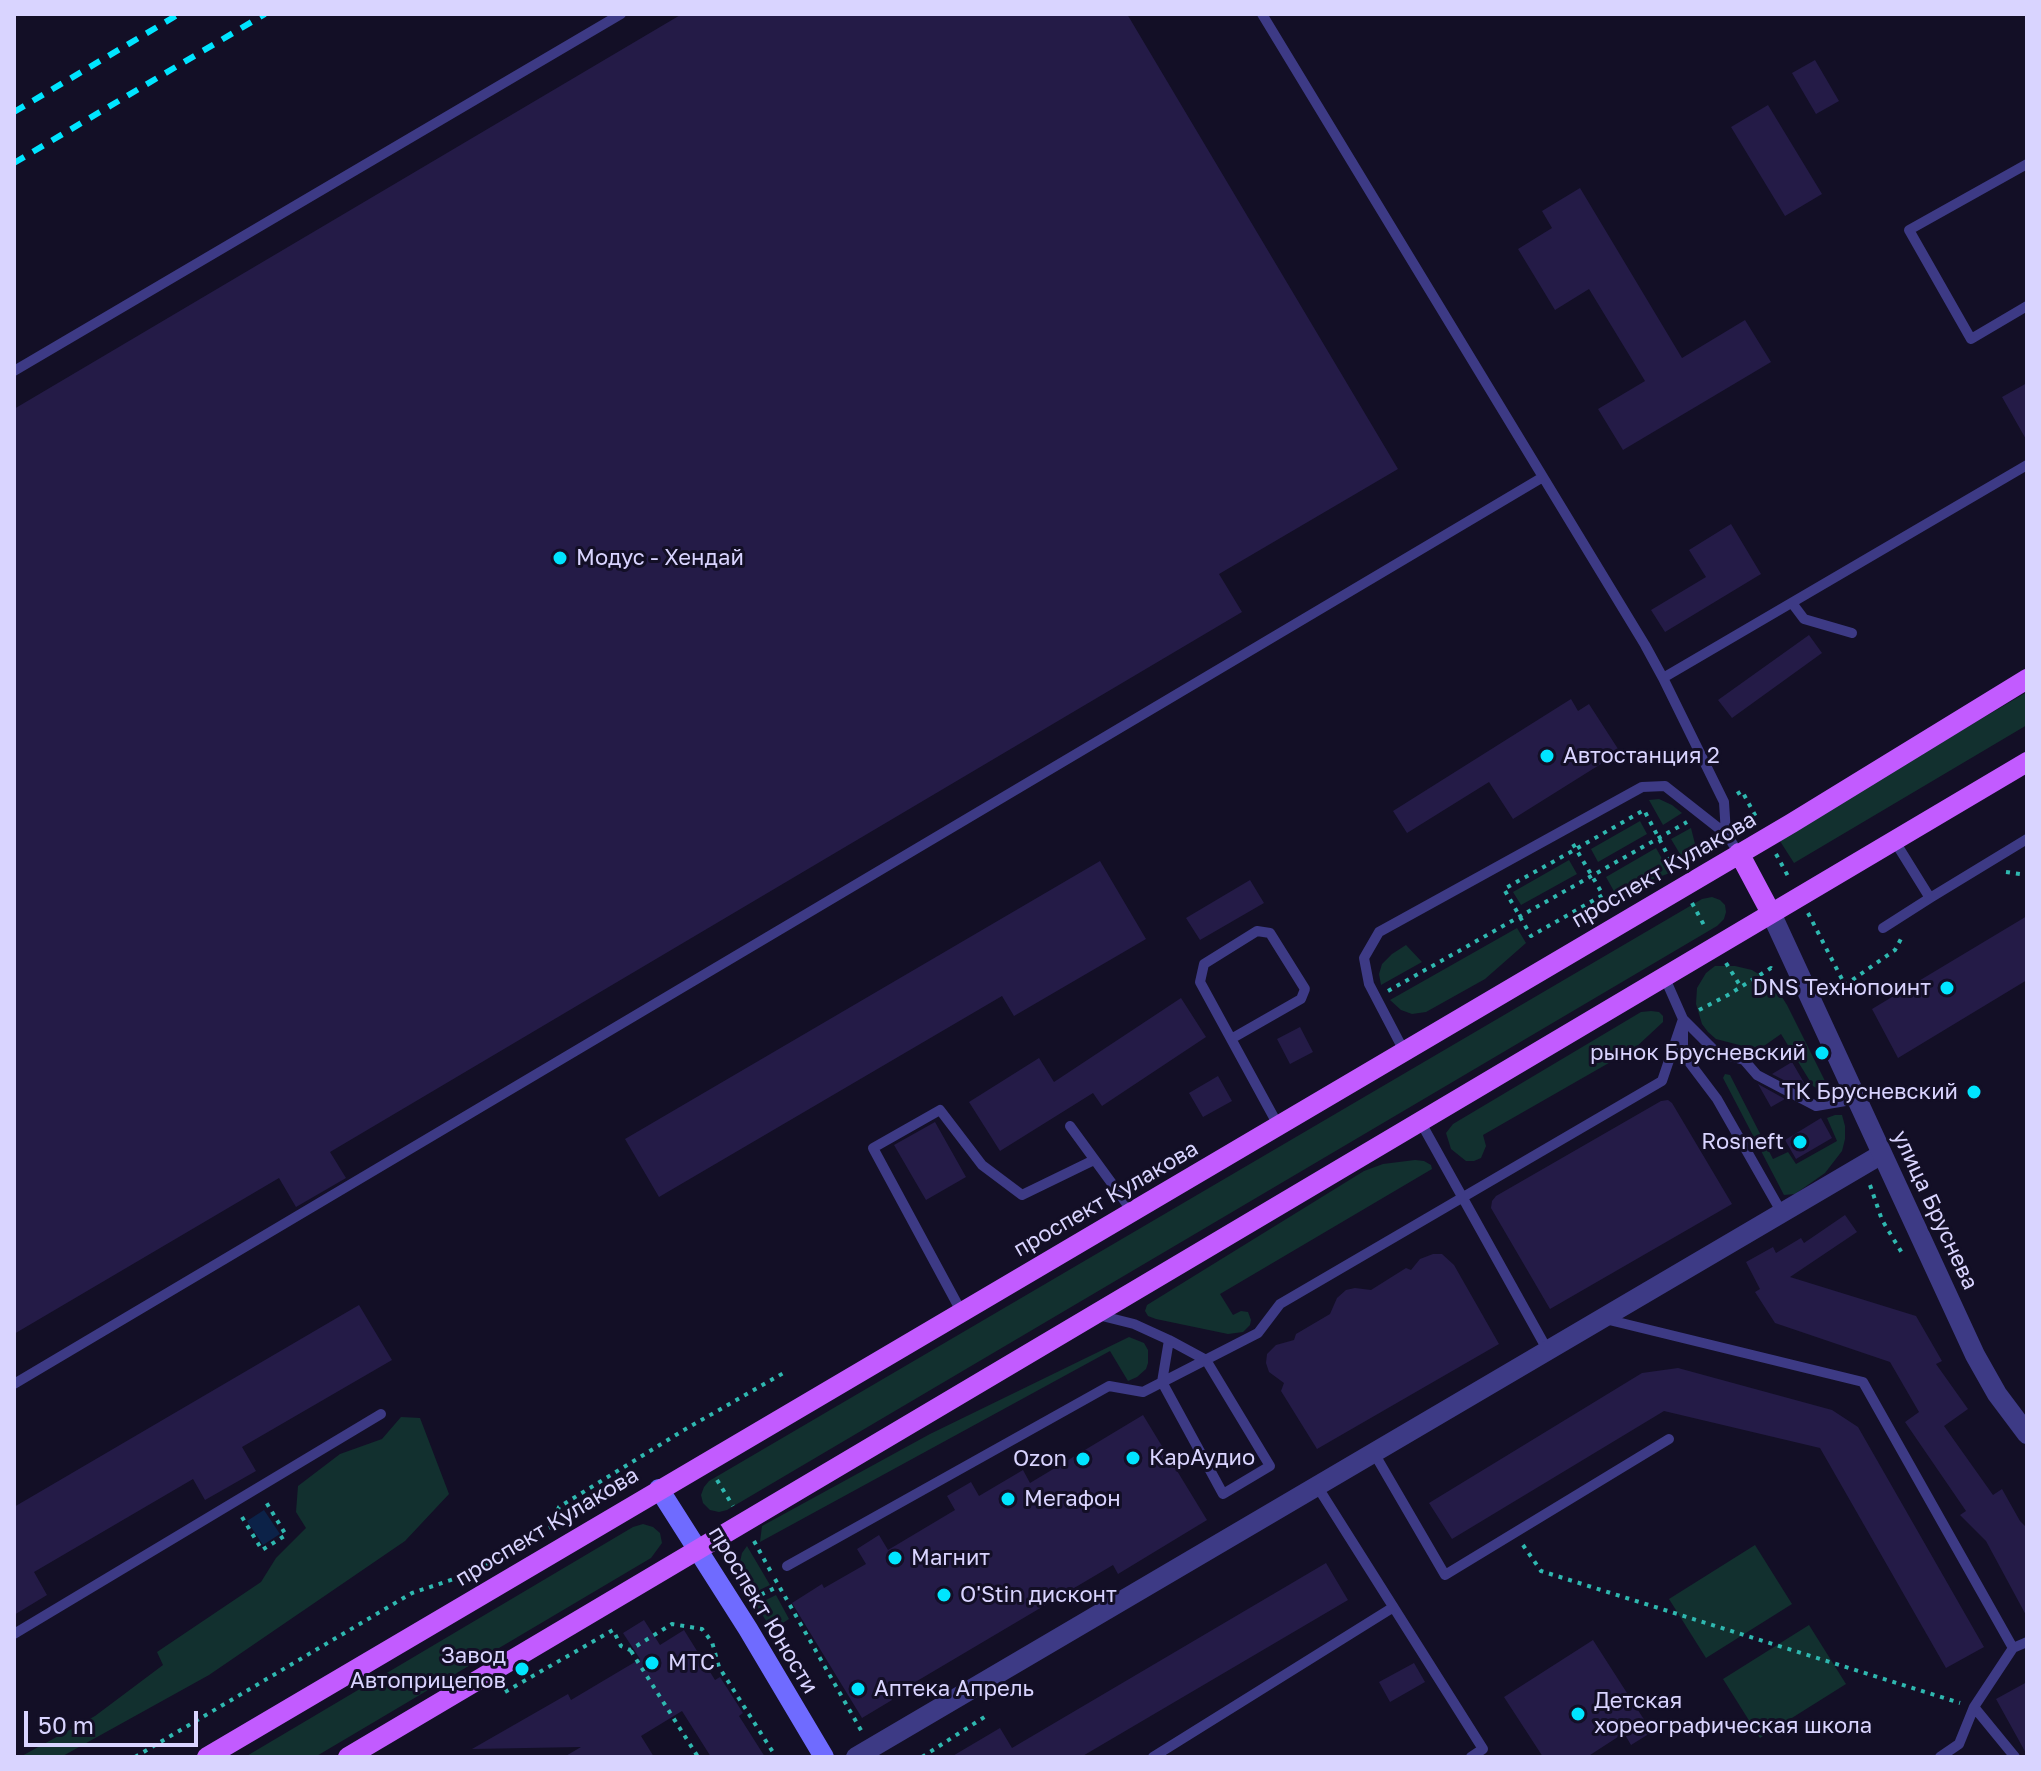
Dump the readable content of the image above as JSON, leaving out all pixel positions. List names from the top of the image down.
{
  "streets": {
    "main road": ["проспект Кулакова", "проспект Юности"],
    "street": ["улица Бруснева"]
  },
  "crossings": [
    ["проспект Кулакова", "проспект Юности"]
  ],
  "places": [
    "Модус - Хендай",
    "Автостанция 2",
    "DNS Технопоинт",
    "рынок Брусневский",
    "ТК Брусневский",
    "Rosneft",
    "КарАудио",
    "Ozon",
    "Мегафон",
    "Магнит",
    "O'Stin дисконт",
    "МТС",
    "Завод Автоприцепов",
    "Аптека Апрель",
    "Детская хореографическая школа"
  ],
  "scale_bar": "50 m"
}
